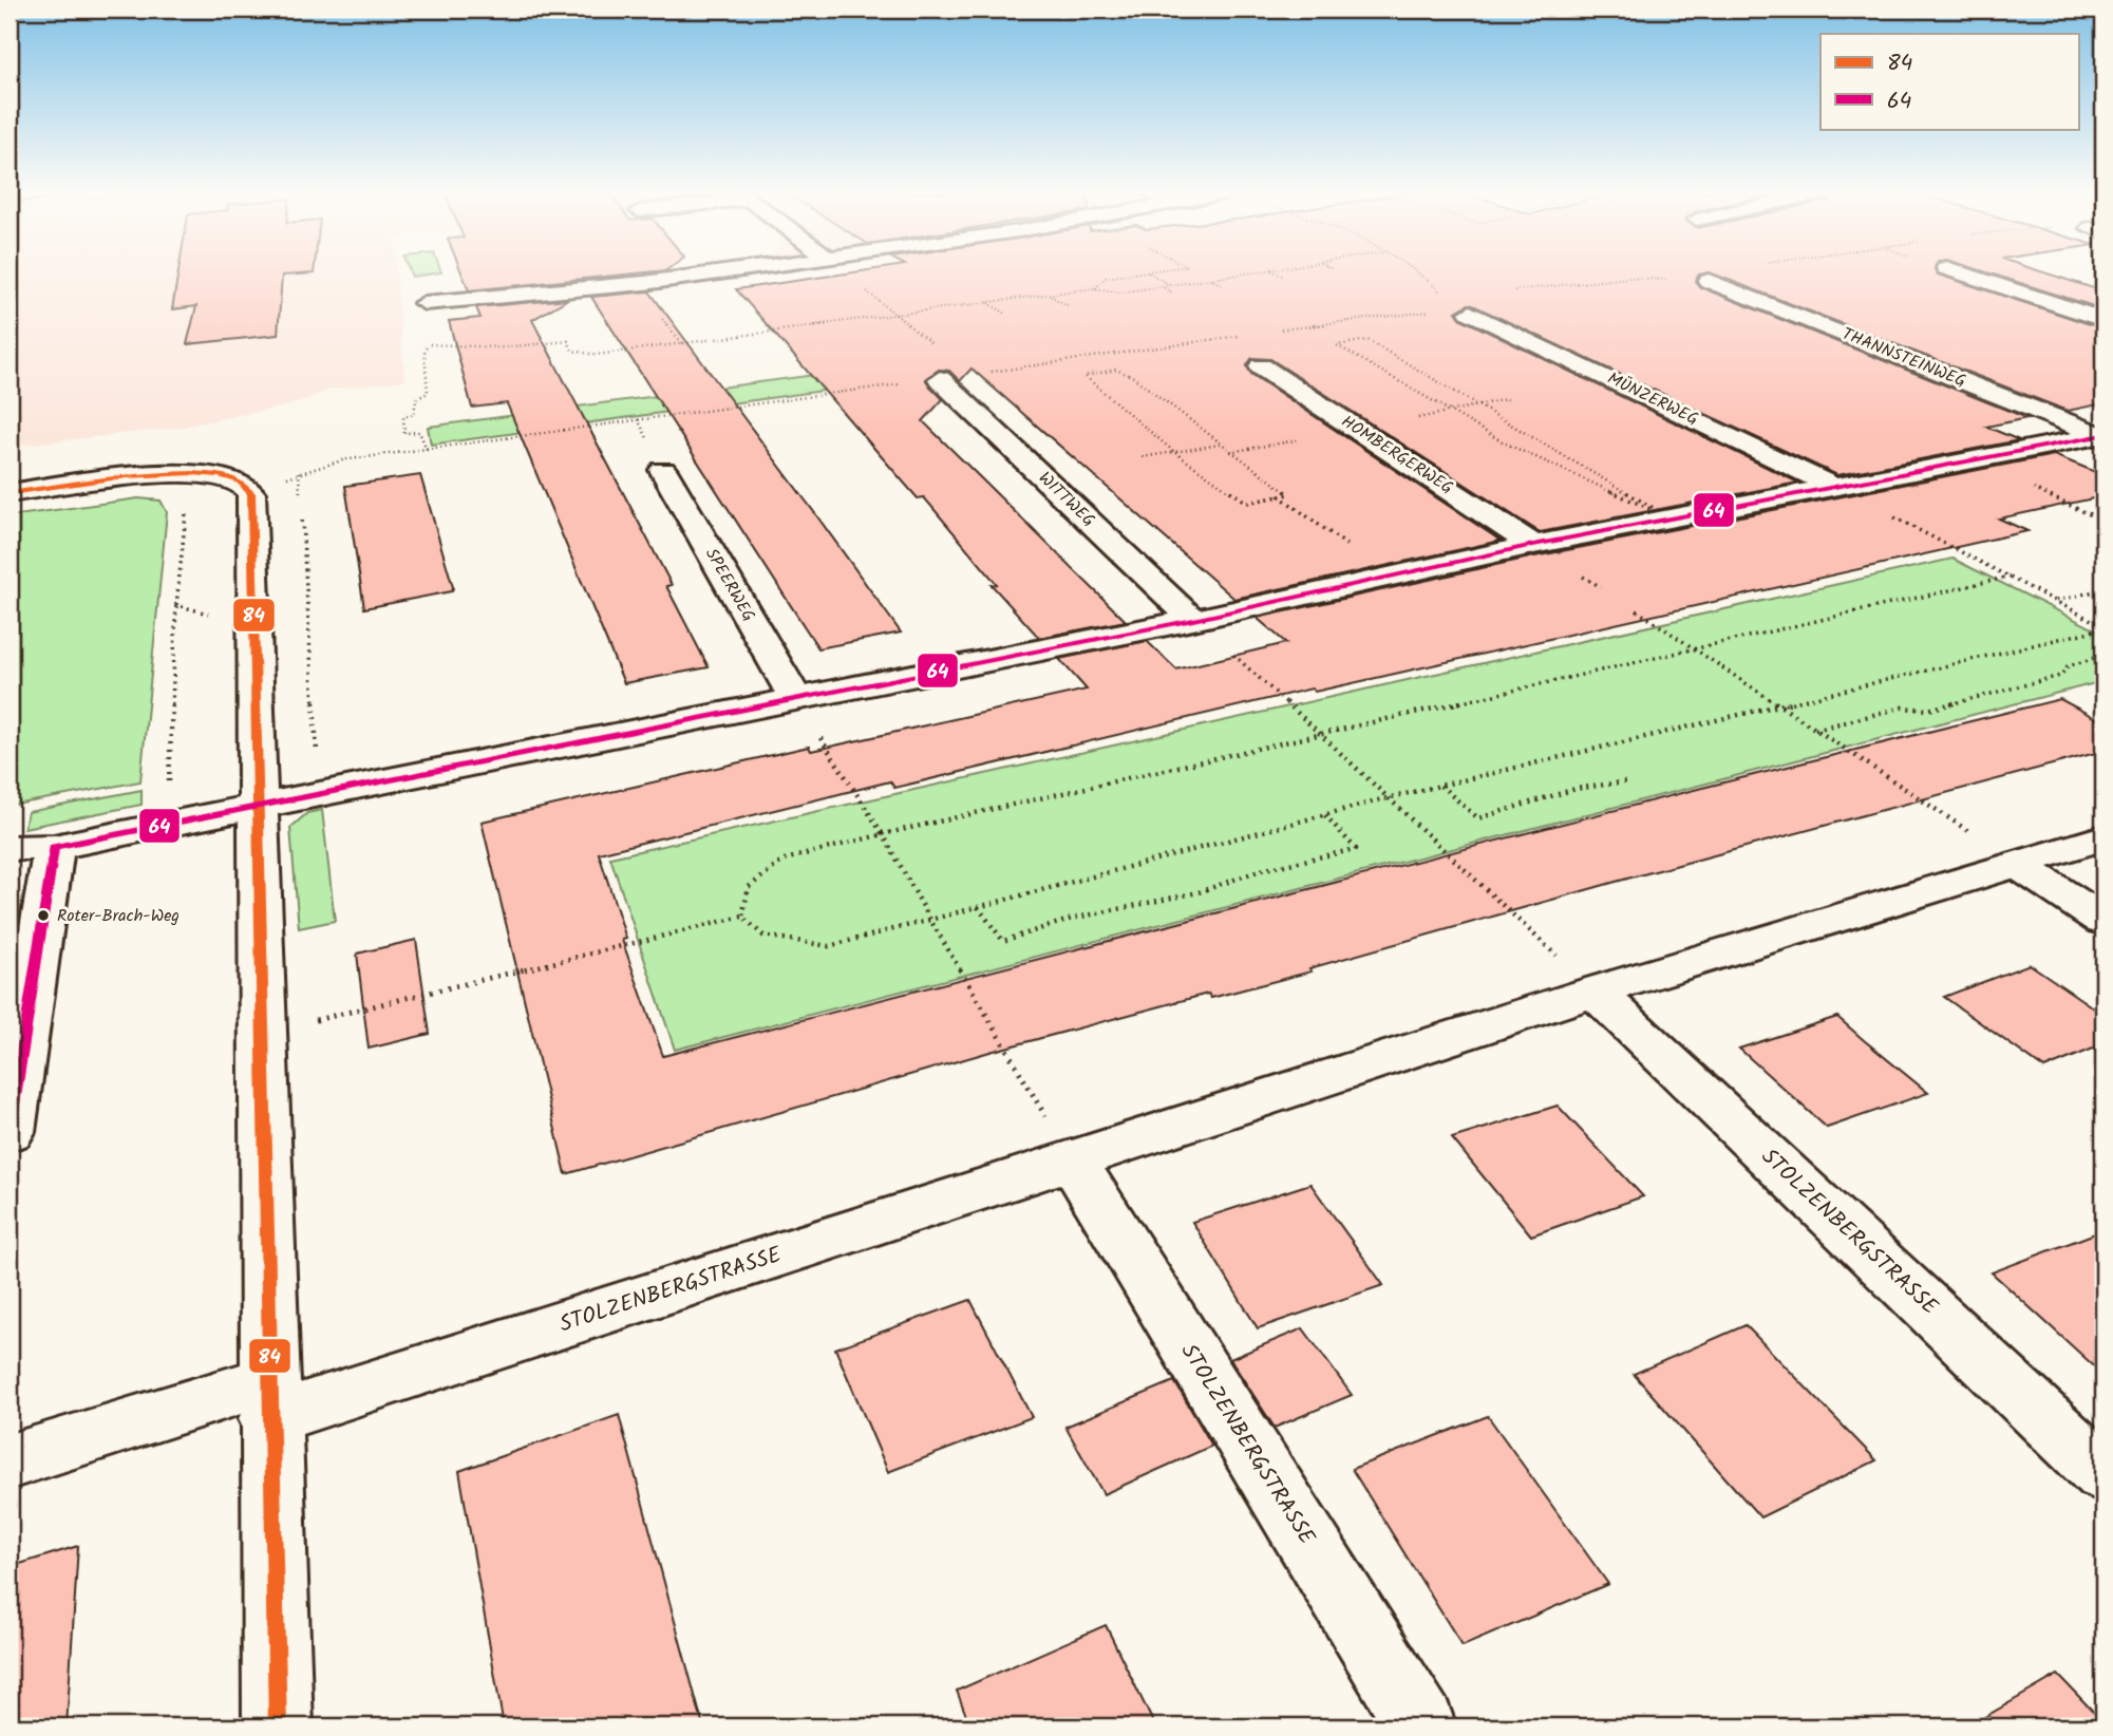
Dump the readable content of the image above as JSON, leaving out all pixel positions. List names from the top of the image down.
{
  "streets": {
    "street": [
      "THANNSTEINWEG",
      "MÜNZERWEG",
      "HOMBERGERWEG",
      "WITTWEG",
      "SPEERWEG",
      "STOLZENBERGSTRASSE"
    ]
  },
  "places": ["Roter-Brach-Weg"],
  "lines": ["transit line 64", "transit line 84"],
  "legend": ["84", "64"]
}
